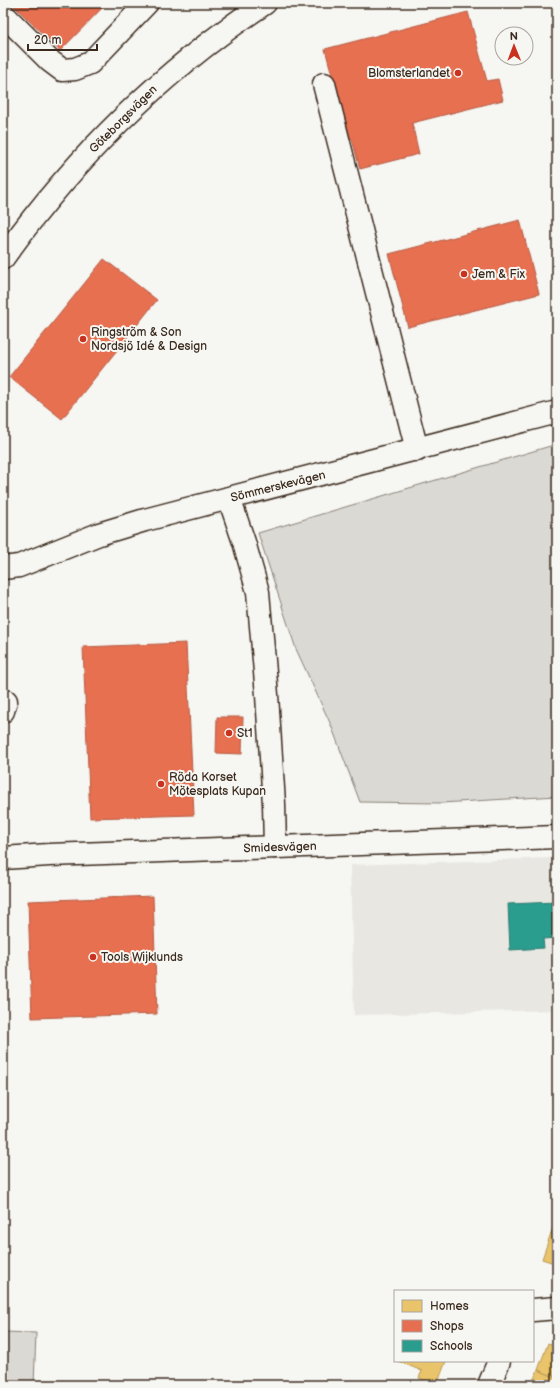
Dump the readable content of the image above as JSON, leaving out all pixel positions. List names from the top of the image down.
{
  "streets": {
    "street": ["Göteborgsvägen", "Sömmerskevägen", "Smidesvägen"]
  },
  "places": [
    "Blomsterlandet",
    "Jem & Fix",
    "Ringström & Son Nordsjö Idé & Design",
    "St1",
    "Röda Korset Mötesplats Kupan",
    "Tools Wijklunds"
  ],
  "legend": ["Homes", "Shops", "Schools"],
  "scale_bar": "20 m",
  "north": "top"
}
